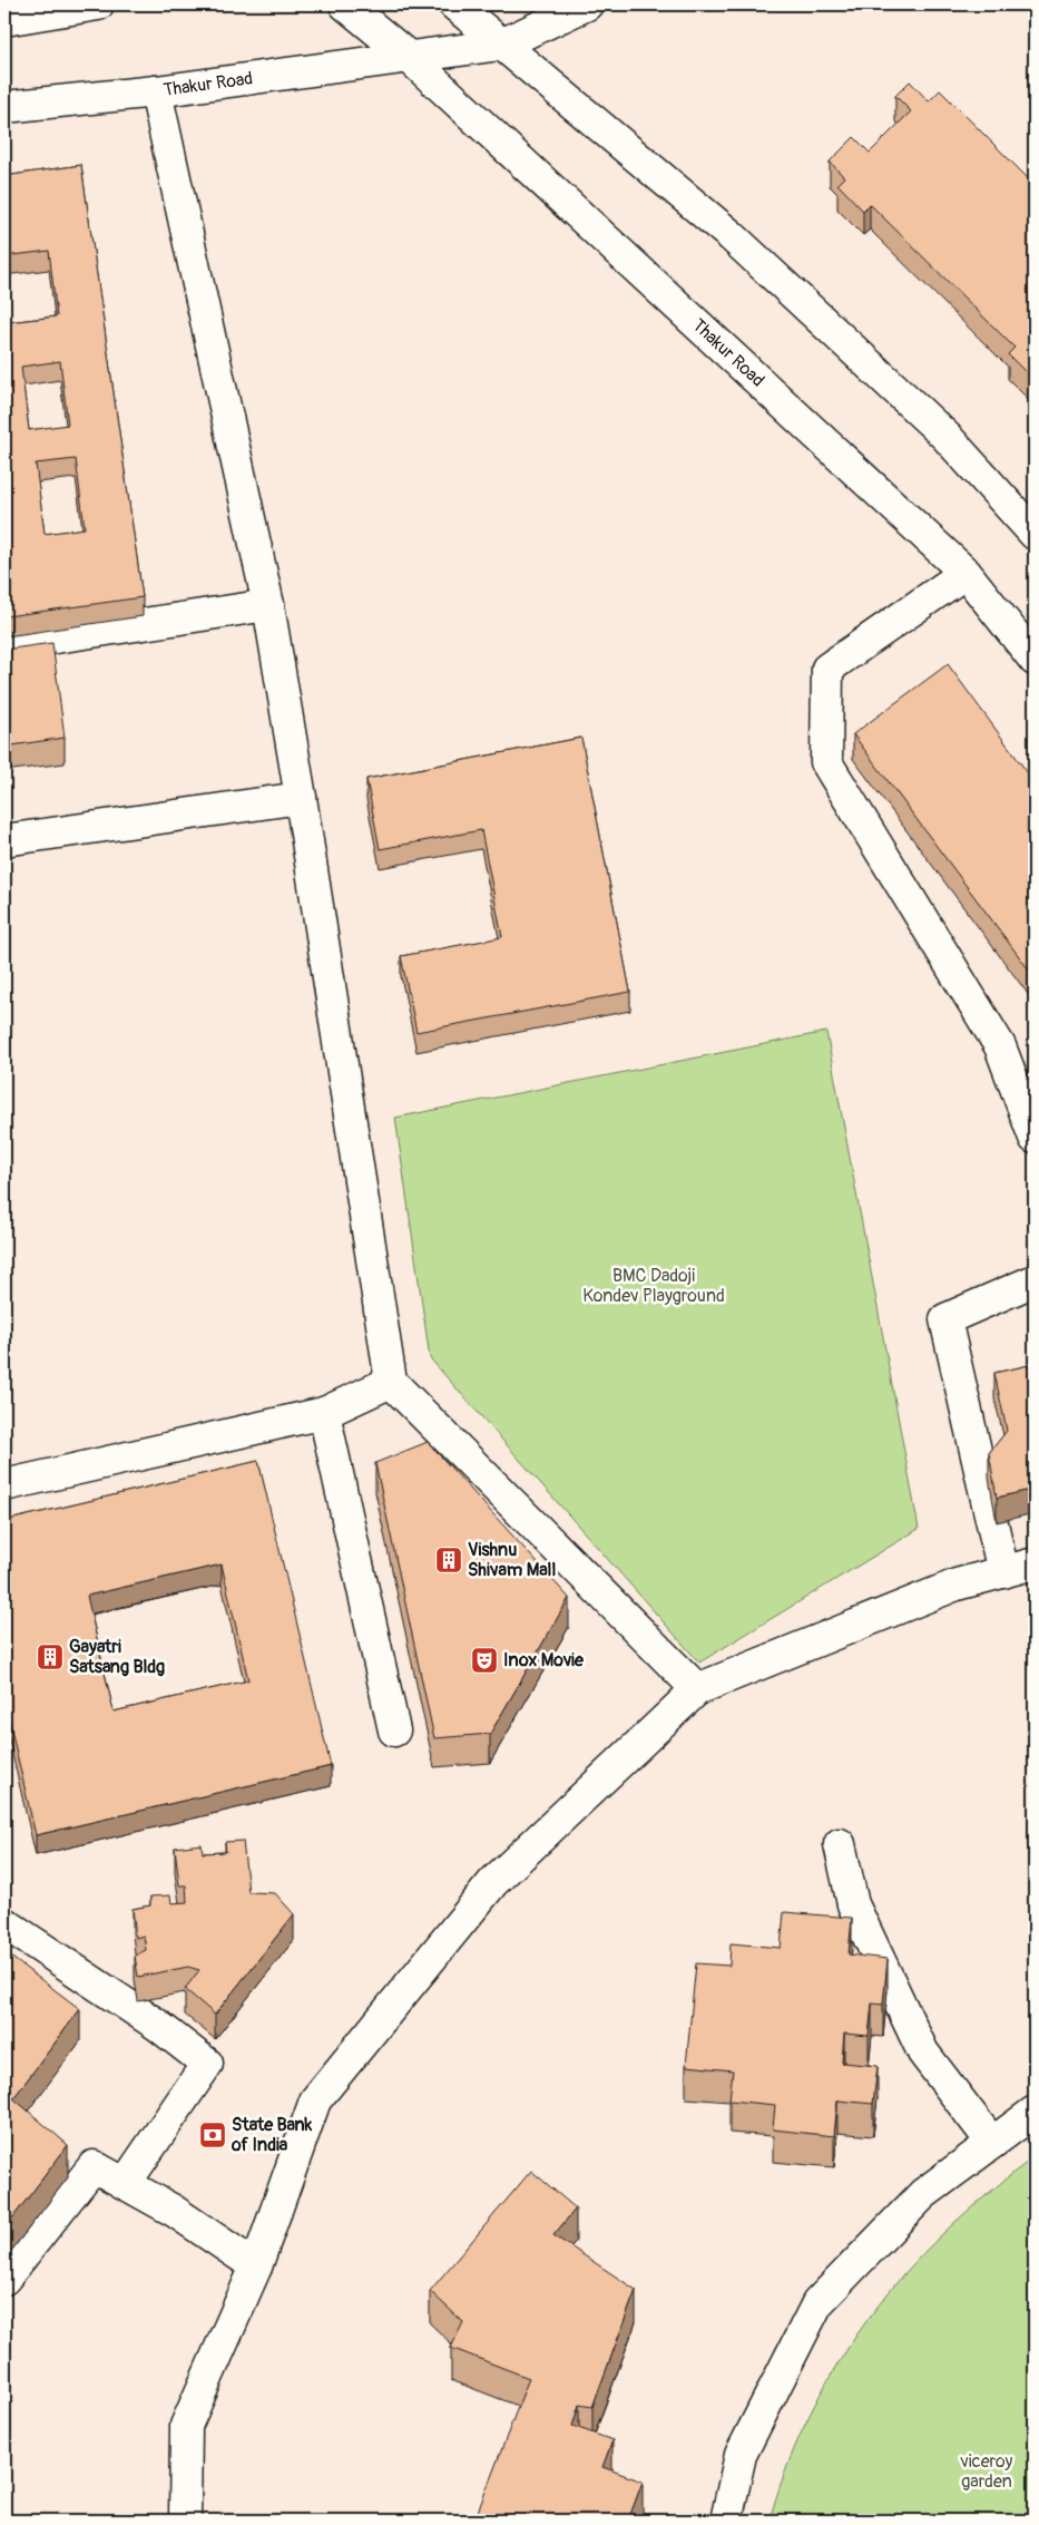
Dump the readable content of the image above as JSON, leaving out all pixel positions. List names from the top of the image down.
{
  "streets": {
    "street": ["Thakur Road"]
  },
  "parks": ["BMC Dadoji Kondev Playground", "viceroy garden"],
  "places": {
    "building": ["Vishnu Shivam Mall", "Gayatri Satsang Bldg"],
    "theatre": ["Inox Movie"],
    "bank": ["State Bank of India"]
  }
}
